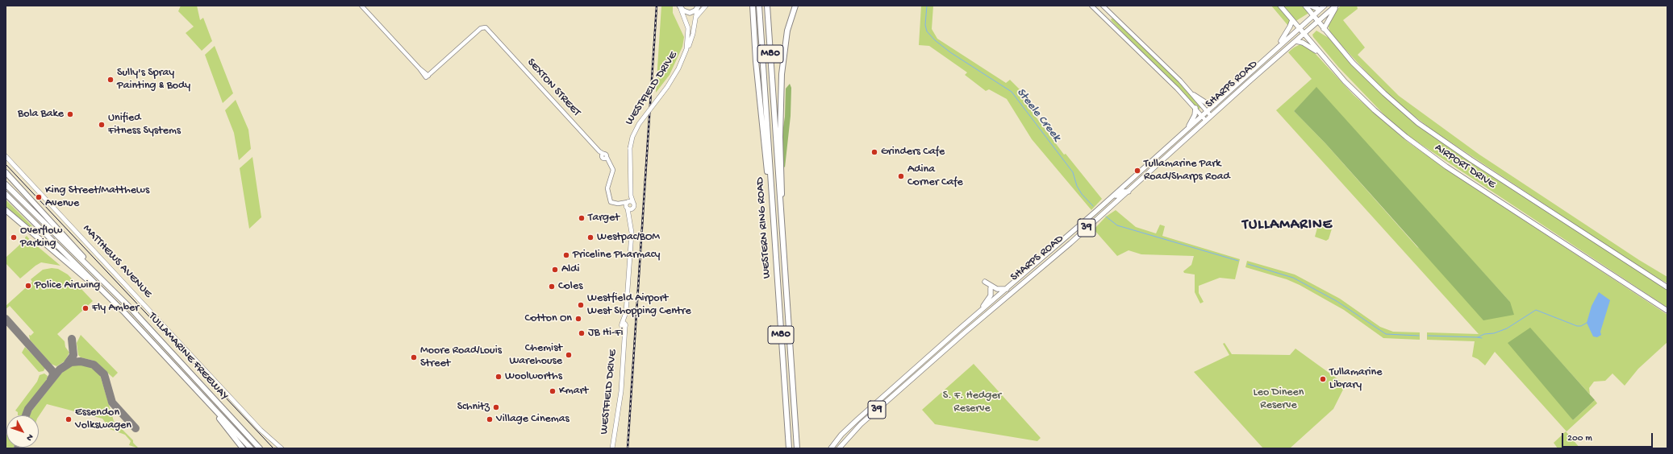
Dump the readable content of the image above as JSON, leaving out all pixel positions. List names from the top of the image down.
{
  "streets": {
    "highway": ["M80", "WESTERN RING ROAD", "TULLAMARINE FREEWAY"],
    "main road": [
      "SHARPS ROAD",
      "WESTFIELD DRIVE",
      "AIRPORT DRIVE",
      "39",
      "MATTHEWS AVENUE"
    ],
    "street": ["SEXTON STREET"]
  },
  "crossings": [
    ["SHARPS ROAD", "AIRPORT DRIVE"],
    ["SEXTON STREET", "WESTFIELD DRIVE"]
  ],
  "districts": ["TULLAMARINE"],
  "water": ["Steele Creek"],
  "parks": ["Leo Dineen Reserve", "S. F. Hedger Reserve"],
  "places": [
    "Sully's Spray Painting & Body",
    "Bola Bake",
    "Unified Fitness Systems",
    "Grinders Cafe",
    "Tullamarine Park Road/Sharps Road",
    "Adina Corner Cafe",
    "King Street/Matthews Avenue",
    "Target",
    "Overflow Parking",
    "Westpac/BOM",
    "Priceline Pharmacy",
    "Aldi",
    "Police Airwing",
    "Coles",
    "Westfield Airport West Shopping Centre",
    "Fly Amber",
    "Cotton On",
    "JB Hi-Fi",
    "Chemist Warehouse",
    "Moore Road/Louis Street",
    "Woolworths",
    "Tullamarine Library",
    "Kmart",
    "Schnitz",
    "Essendon Volkswagen",
    "Village Cinemas"
  ],
  "scale_bar": "200 m",
  "north": "bottom right"
}
